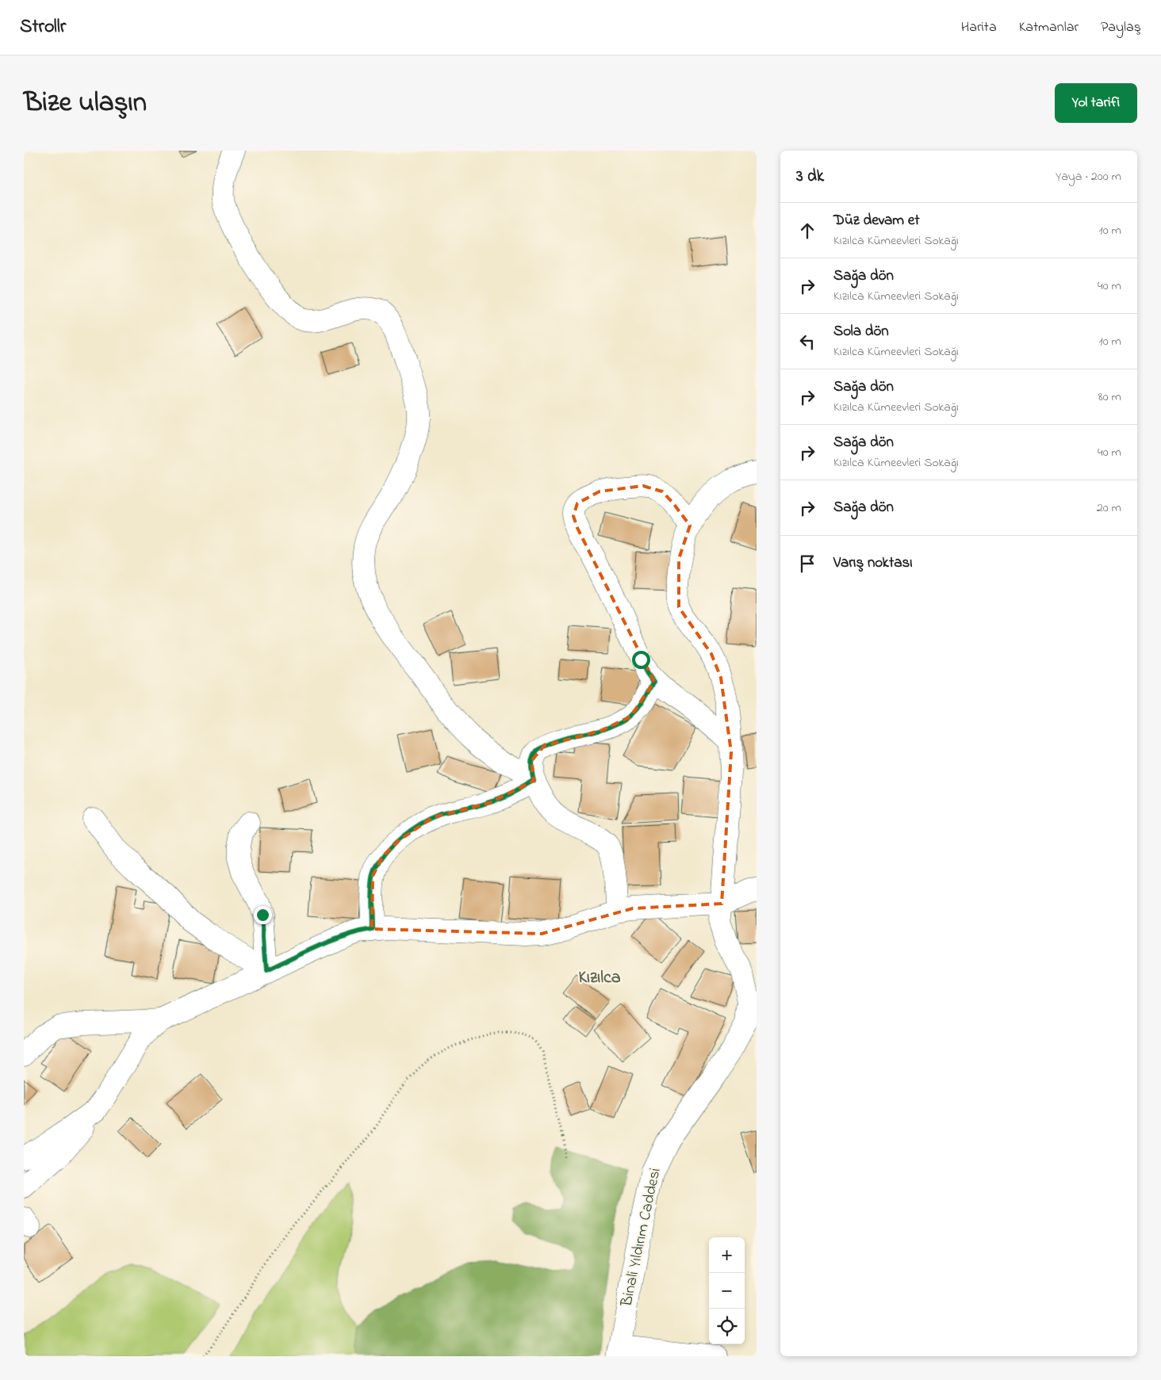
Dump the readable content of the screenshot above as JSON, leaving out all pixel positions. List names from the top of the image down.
{
  "streets": {
    "street": ["Binali Yıldırım Caddesi"]
  },
  "districts": ["Kızılca"],
  "page": {
    "header": "Strollr",
    "nav": ["Harita", "Katmanlar", "Paylaş"],
    "title": "Bize ulaşın",
    "buttons": "Yol tarifi",
    "heading": ["3 dk", "Yaya · 200 m"],
    "list": [
      ["Düz devam et", "Kızılca Kümeevleri Sokağı", "10 m"],
      ["Sağa dön", "Kızılca Kümeevleri Sokağı", "40 m"],
      ["Sola dön", "Kızılca Kümeevleri Sokağı", "10 m"],
      ["Sağa dön", "Kızılca Kümeevleri Sokağı", "80 m"],
      ["Sağa dön", "Kızılca Kümeevleri Sokağı", "40 m"],
      ["Sağa dön", "20 m"],
      "Varış noktası"
    ],
    "map_buttons": ["+", "−"]
  }
}
